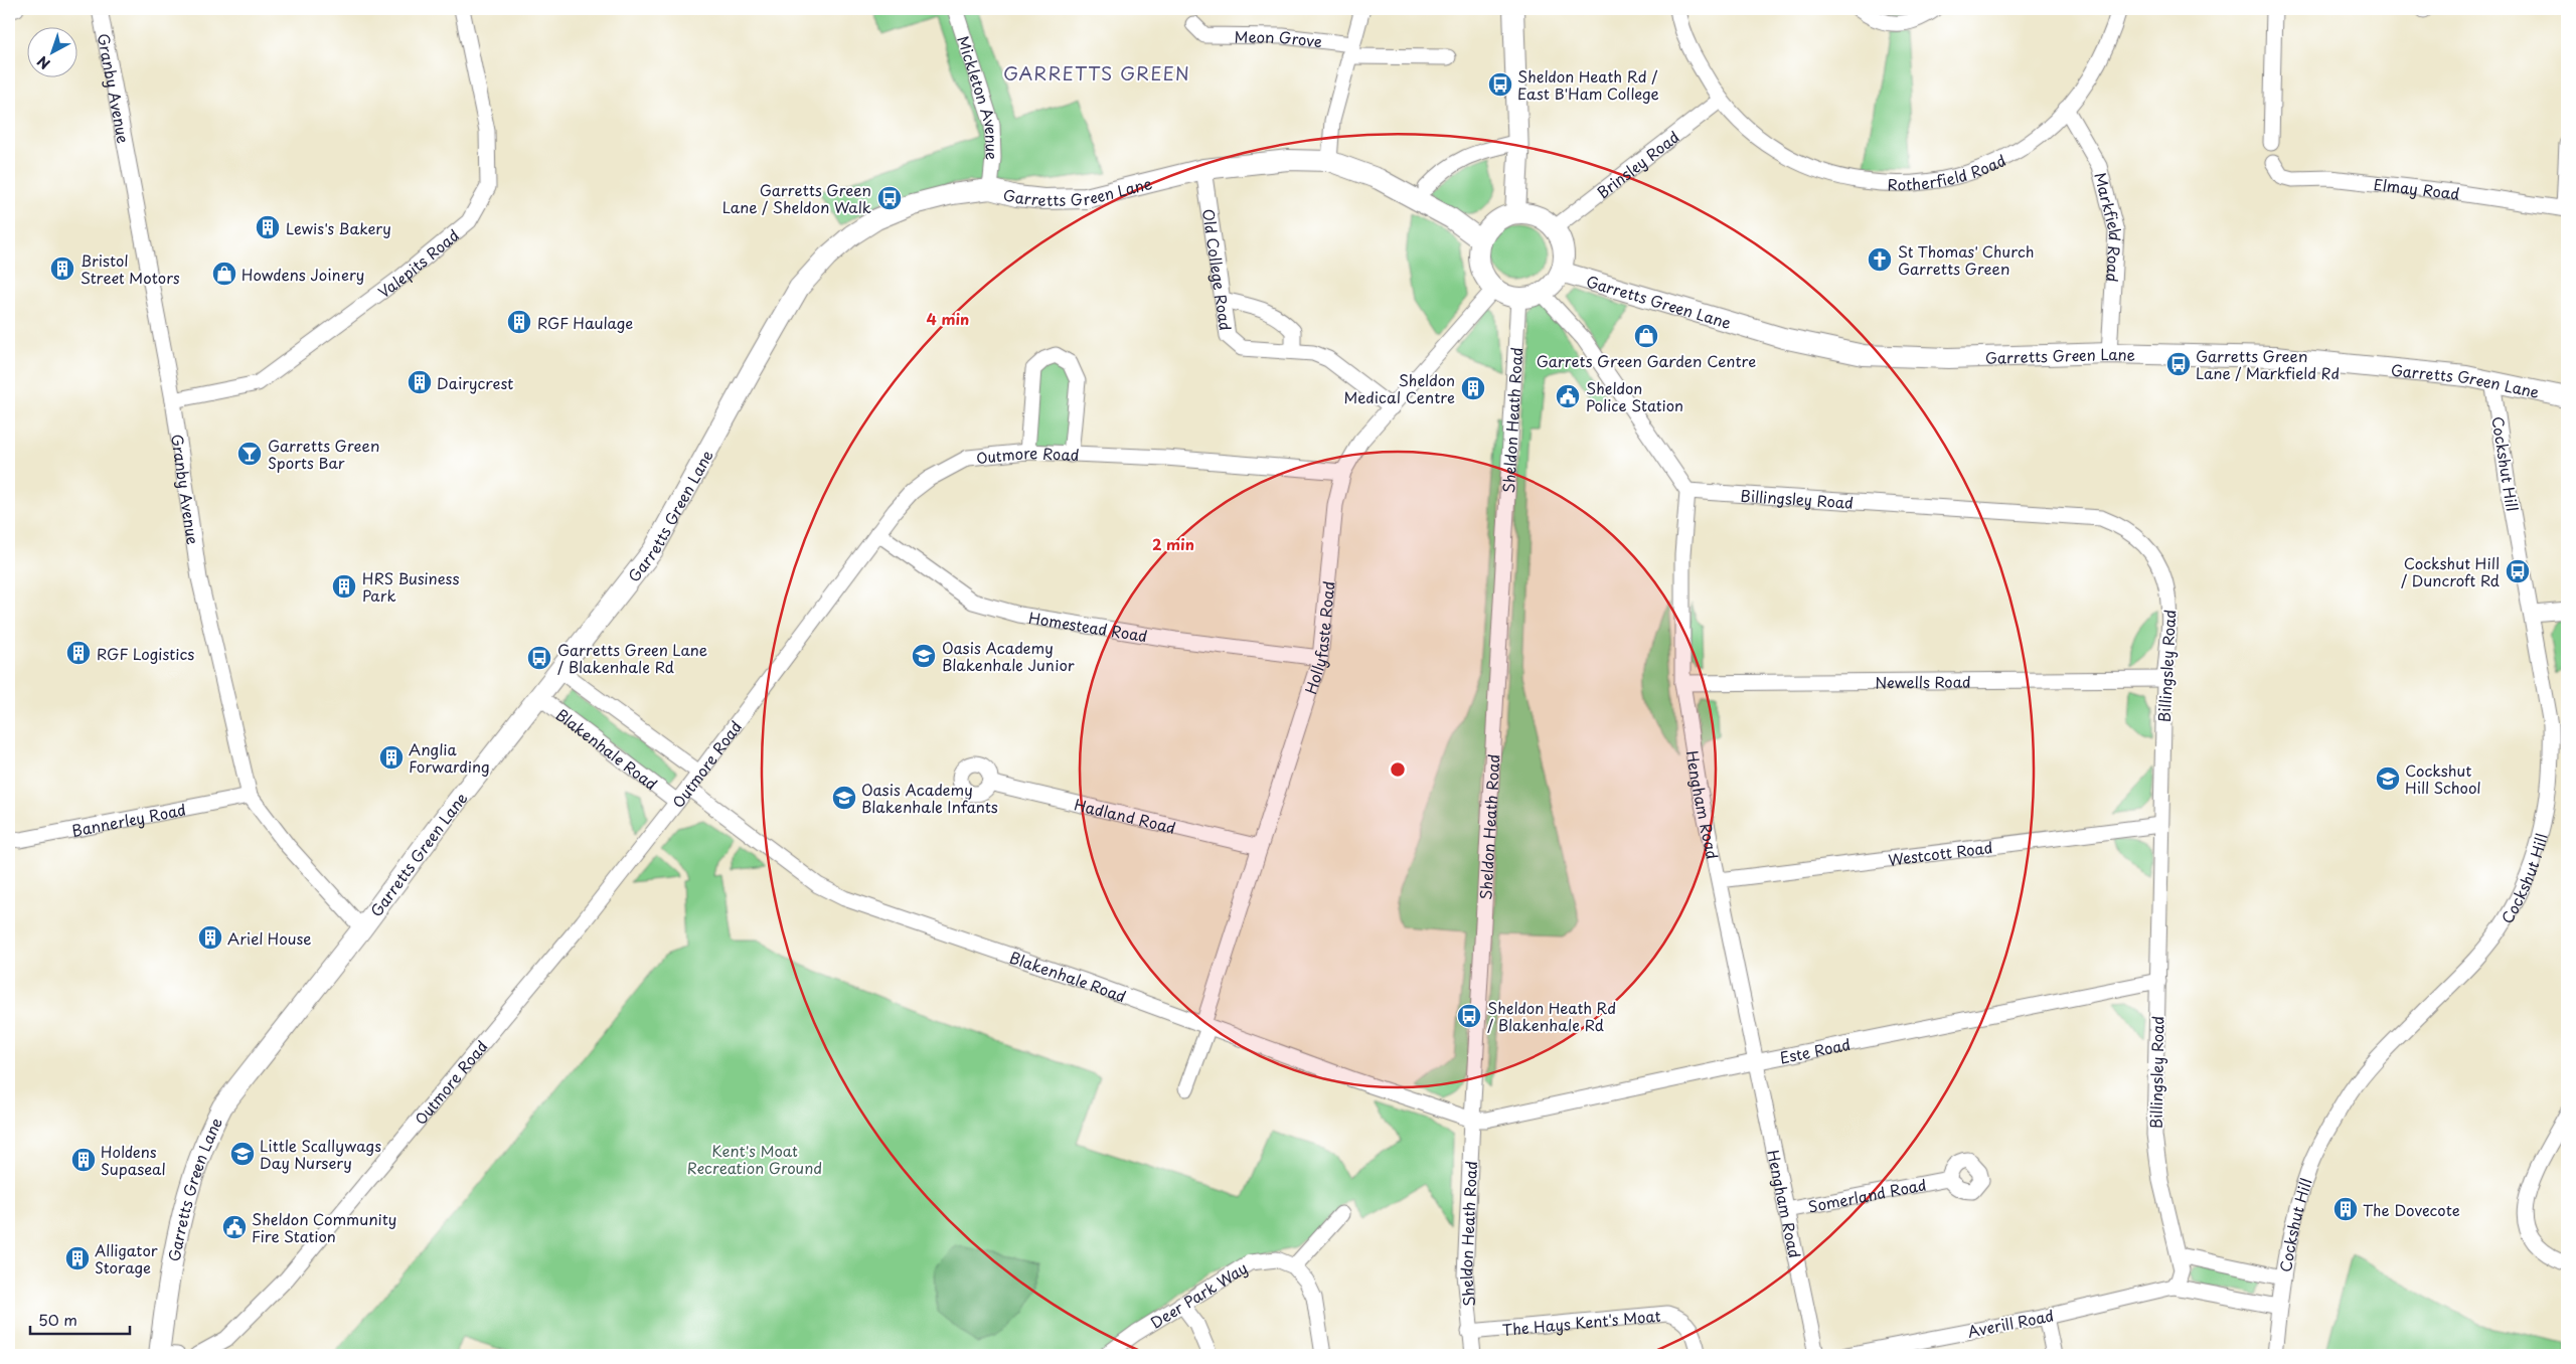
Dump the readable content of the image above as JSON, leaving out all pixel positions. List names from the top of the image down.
{
  "streets": {
    "street": [
      "Meon Grove",
      "Granby Avenue",
      "Mickleton Avenue",
      "Brinsley Road",
      "Rotherfield Road",
      "Garretts Green Lane",
      "Elmay Road",
      "Markfield Road",
      "Valepits Road",
      "Old College Road",
      "Sheldon Heath Road",
      "Outmore Road",
      "Cockshut Hill",
      "Billingsley Road",
      "Homestead Road",
      "Hollyfaste Road",
      "Newells Road",
      "Blakenhale Road",
      "Hengham Road",
      "Hadland Road",
      "Bannerley Road",
      "Westcott Road",
      "Este Road",
      "Somerland Road",
      "Deer Park Way",
      "The Hays Kent's Moat",
      "Averill Road"
    ]
  },
  "crossings": [
    ["Granby Avenue", "Garretts Green Lane"],
    ["Granby Avenue", "Valepits Road"],
    ["Granby Avenue", "Bannerley Road"],
    ["Mickleton Avenue", "Garretts Green Lane"],
    ["Brinsley Road", "Rotherfield Road"],
    ["Brinsley Road", "Garretts Green Lane"],
    ["Brinsley Road", "Sheldon Heath Road"],
    ["Brinsley Road", "Hollyfaste Road"],
    ["Rotherfield Road", "Markfield Road"],
    ["Garretts Green Lane", "Markfield Road"],
    ["Garretts Green Lane", "Old College Road"],
    ["Garretts Green Lane", "Sheldon Heath Road"],
    ["Garretts Green Lane", "Cockshut Hill"],
    ["Garretts Green Lane", "Hollyfaste Road"],
    ["Garretts Green Lane", "Blakenhale Road"],
    ["Old College Road", "Hollyfaste Road"],
    ["Sheldon Heath Road", "Hollyfaste Road"],
    ["Sheldon Heath Road", "Blakenhale Road"],
    ["Sheldon Heath Road", "Este Road"],
    ["Sheldon Heath Road", "The Hays Kent's Moat"],
    ["Outmore Road", "Homestead Road"],
    ["Outmore Road", "Hollyfaste Road"],
    ["Outmore Road", "Blakenhale Road"],
    ["Cockshut Hill", "Averill Road"],
    ["Billingsley Road", "Newells Road"],
    ["Billingsley Road", "Hengham Road"],
    ["Billingsley Road", "Westcott Road"],
    ["Billingsley Road", "Este Road"],
    ["Homestead Road", "Hollyfaste Road"],
    ["Hollyfaste Road", "Blakenhale Road"],
    ["Hollyfaste Road", "Hadland Road"],
    ["Newells Road", "Hengham Road"],
    ["Blakenhale Road", "Este Road"],
    ["Hengham Road", "Westcott Road"],
    ["Hengham Road", "Este Road"],
    ["Hengham Road", "Somerland Road"]
  ],
  "districts": ["GARRETTS GREEN"],
  "parks": ["Kent's Moat Recreation Ground"],
  "places": {
    "bus stop": [
      "Sheldon Heath Rd / East B'Ham College",
      "Garretts Green Lane / Sheldon Walk",
      "Garretts Green Lane / Markfield Rd",
      "Cockshut Hill / Duncroft Rd",
      "Garretts Green Lane / Blakenhale Rd",
      "Sheldon Heath Rd / Blakenhale Rd"
    ],
    "building": [
      "Lewis's Bakery",
      "Bristol Street Motors",
      "RGF Haulage",
      "Dairycrest",
      "Sheldon Medical Centre",
      "HRS Business Park",
      "RGF Logistics",
      "Anglia Forwarding",
      "Ariel House",
      "Holdens Supaseal",
      "The Dovecote",
      "Alligator Storage"
    ],
    "church": ["St Thomas' Church Garretts Green"],
    "shop": ["Howdens Joinery", "Garrets Green Garden Centre"],
    "public building": ["Sheldon Police Station", "Sheldon Community Fire Station"],
    "bar": ["Garretts Green Sports Bar"],
    "school or university": [
      "Oasis Academy Blakenhale Junior",
      "Cockshut Hill School",
      "Oasis Academy Blakenhale Infants",
      "Little Scallywags Day Nursery"
    ]
  },
  "scale_bar": "50 m",
  "north": "bottom left",
  "rings": ["4 min", "2 min"]
}
